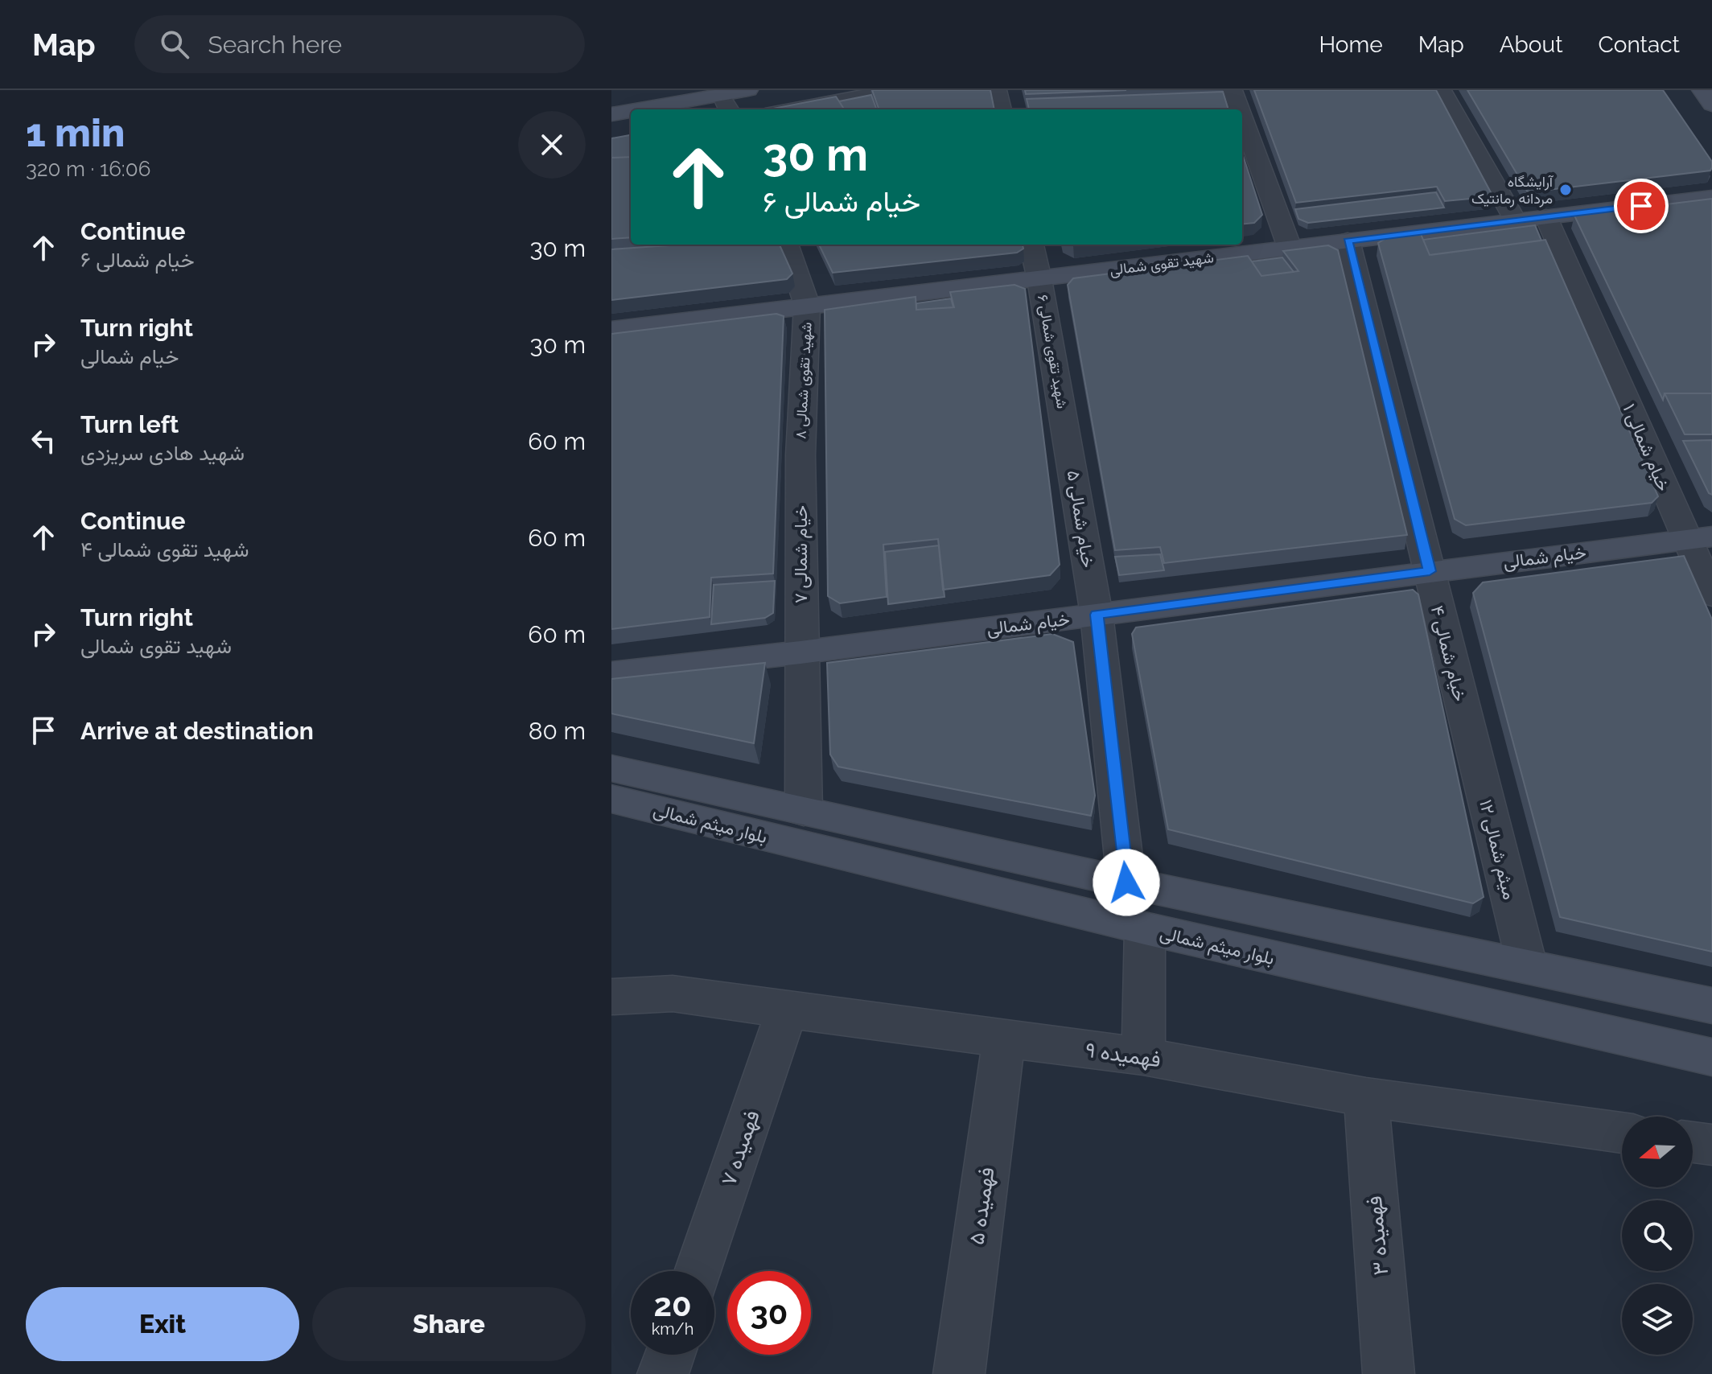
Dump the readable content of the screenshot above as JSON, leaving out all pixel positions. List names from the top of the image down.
{
  "streets": {
    "street": [
      "شهید تقوی شمالی",
      "شهید تقوی شمالی ۶",
      "شهید تقوی شمالی ۸",
      "خیام شمالی ۱",
      "خیام شمالی ۵",
      "خیام شمالی ۷",
      "خیام شمالی",
      "خیام شمالی ۴",
      "بلوار میثم شمالی",
      "میثم شمالی ۱۲",
      "فهمیده ۹",
      "فهمیده ۷",
      "فهمیده ۵",
      "فهمیده ۳"
    ]
  },
  "crossings": [
    ["شهید تقوی شمالی", "شهید تقوی شمالی ۶"],
    ["شهید تقوی شمالی", "شهید تقوی شمالی ۸"],
    ["شهید تقوی شمالی", "خیام شمالی ۱"],
    ["شهید تقوی شمالی", "خیام شمالی ۴"],
    ["شهید تقوی شمالی ۶", "خیام شمالی ۵"],
    ["شهید تقوی شمالی ۸", "خیام شمالی ۷"],
    ["خیام شمالی ۱", "خیام شمالی"],
    ["خیام شمالی ۵", "خیام شمالی"],
    ["خیام شمالی ۵", "بلوار میثم شمالی"],
    ["خیام شمالی ۷", "خیام شمالی"],
    ["خیام شمالی ۷", "بلوار میثم شمالی"],
    ["خیام شمالی", "خیام شمالی ۴"],
    ["خیام شمالی ۴", "میثم شمالی ۱۲"],
    ["بلوار میثم شمالی", "میثم شمالی ۱۲"],
    ["فهمیده ۹", "فهمیده ۷"],
    ["فهمیده ۹", "فهمیده ۵"],
    ["فهمیده ۹", "فهمیده ۳"]
  ],
  "places": ["آرایشگاه مردانه رمانتیک"],
  "north": "left",
  "page": {
    "header": "Map",
    "search": "Search here",
    "nav": [
      "Home",
      "Map",
      "About",
      "Contact"
    ],
    "heading": ["1 min", "320 m · 16:06"],
    "turn": ["30 m", "خیام شمالی ۶"],
    "list": [
      {
        "name": "Continue",
        "note": "خیام شمالی ۶",
        "value": "30 m"
      },
      {
        "name": "Turn right",
        "note": "خیام شمالی",
        "value": "30 m"
      },
      {
        "name": "Turn left",
        "note": "شهید هادی سریزدی",
        "value": "60 m"
      },
      {
        "name": "Continue",
        "note": "شهید تقوی شمالی ۴",
        "value": "60 m"
      },
      {
        "name": "Turn right",
        "note": "شهید تقوی شمالی",
        "value": "60 m"
      },
      {
        "name": "Arrive at destination",
        "value": "80 m"
      }
    ],
    "speed": "20 km/h",
    "limit": "30",
    "buttons": ["Exit", "Share"]
  }
}
